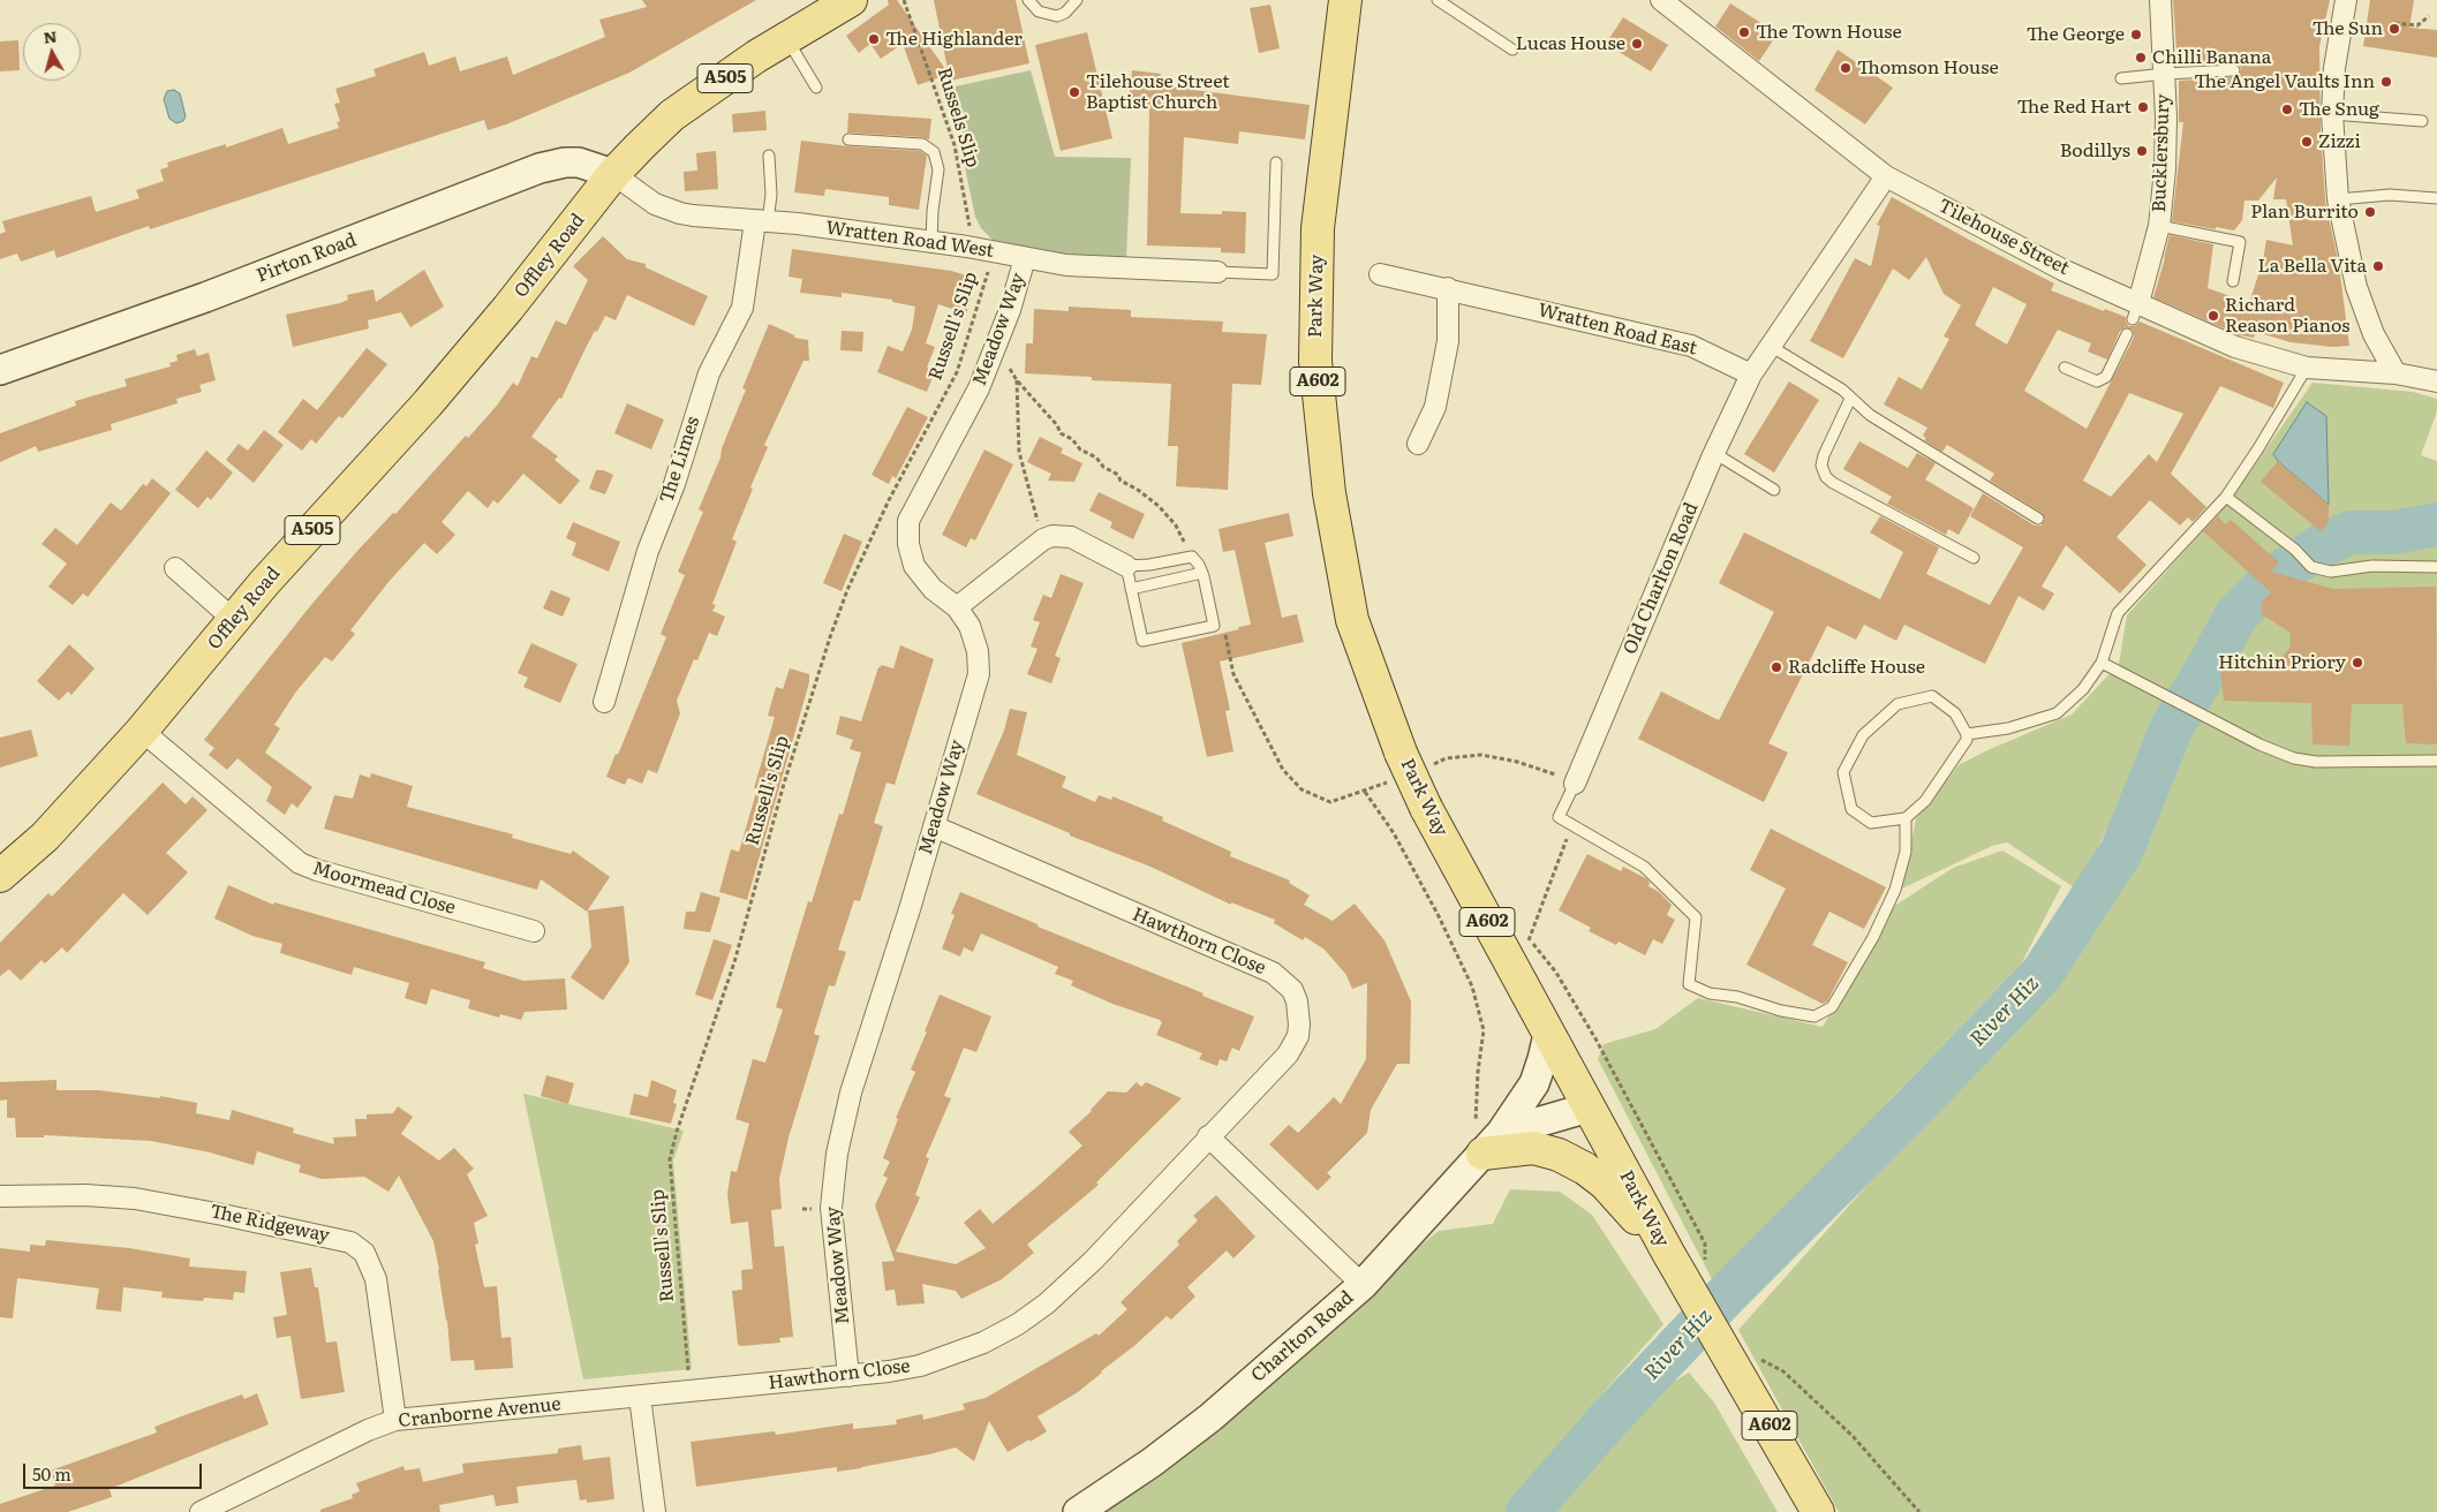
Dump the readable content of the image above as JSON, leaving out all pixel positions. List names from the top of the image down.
{
  "streets": {
    "main road": [
      "A505",
      "Offley Road",
      "Park Way",
      "A602"
    ],
    "street": [
      "Bucklersbury",
      "Tilehouse Street",
      "Wratten Road West",
      "Pirton Road",
      "Meadow Way",
      "Wratten Road East",
      "The Limes",
      "Old Charlton Road",
      "Moormead Close",
      "Hawthorn Close",
      "The Ridgeway",
      "Charlton Road",
      "Cranborne Avenue"
    ],
    "path": ["Russels Slip", "Russell's Slip"]
  },
  "crossings": [
    ["A505", "Wratten Road West"],
    ["A505", "Offley Road"],
    ["A505", "Pirton Road"],
    ["Russels Slip", "Wratten Road West"],
    ["Bucklersbury", "Tilehouse Street"],
    ["Wratten Road West", "Offley Road"],
    ["Wratten Road West", "Pirton Road"],
    ["Wratten Road West", "Russell's Slip"],
    ["Wratten Road West", "Meadow Way"],
    ["Wratten Road West", "The Limes"],
    ["Offley Road", "Pirton Road"],
    ["Offley Road", "Moormead Close"],
    ["Park Way", "Charlton Road"],
    ["Meadow Way", "Hawthorn Close"],
    ["Wratten Road East", "Old Charlton Road"],
    ["Hawthorn Close", "Cranborne Avenue"],
    ["The Ridgeway", "Cranborne Avenue"]
  ],
  "water": ["River Hiz"],
  "places": [
    "The Sun",
    "The Town House",
    "The George",
    "The Highlander",
    "Lucas House",
    "Chilli Banana",
    "Thomson House",
    "The Angel Vaults Inn",
    "Tilehouse Street Baptist Church",
    "The Red Hart",
    "The Snug",
    "Zizzi",
    "Bodillys",
    "Plan Burrito",
    "La Bella Vita",
    "Richard Reason Pianos",
    "Hitchin Priory",
    "Radcliffe House"
  ],
  "scale_bar": "50 m",
  "north": "top"
}
